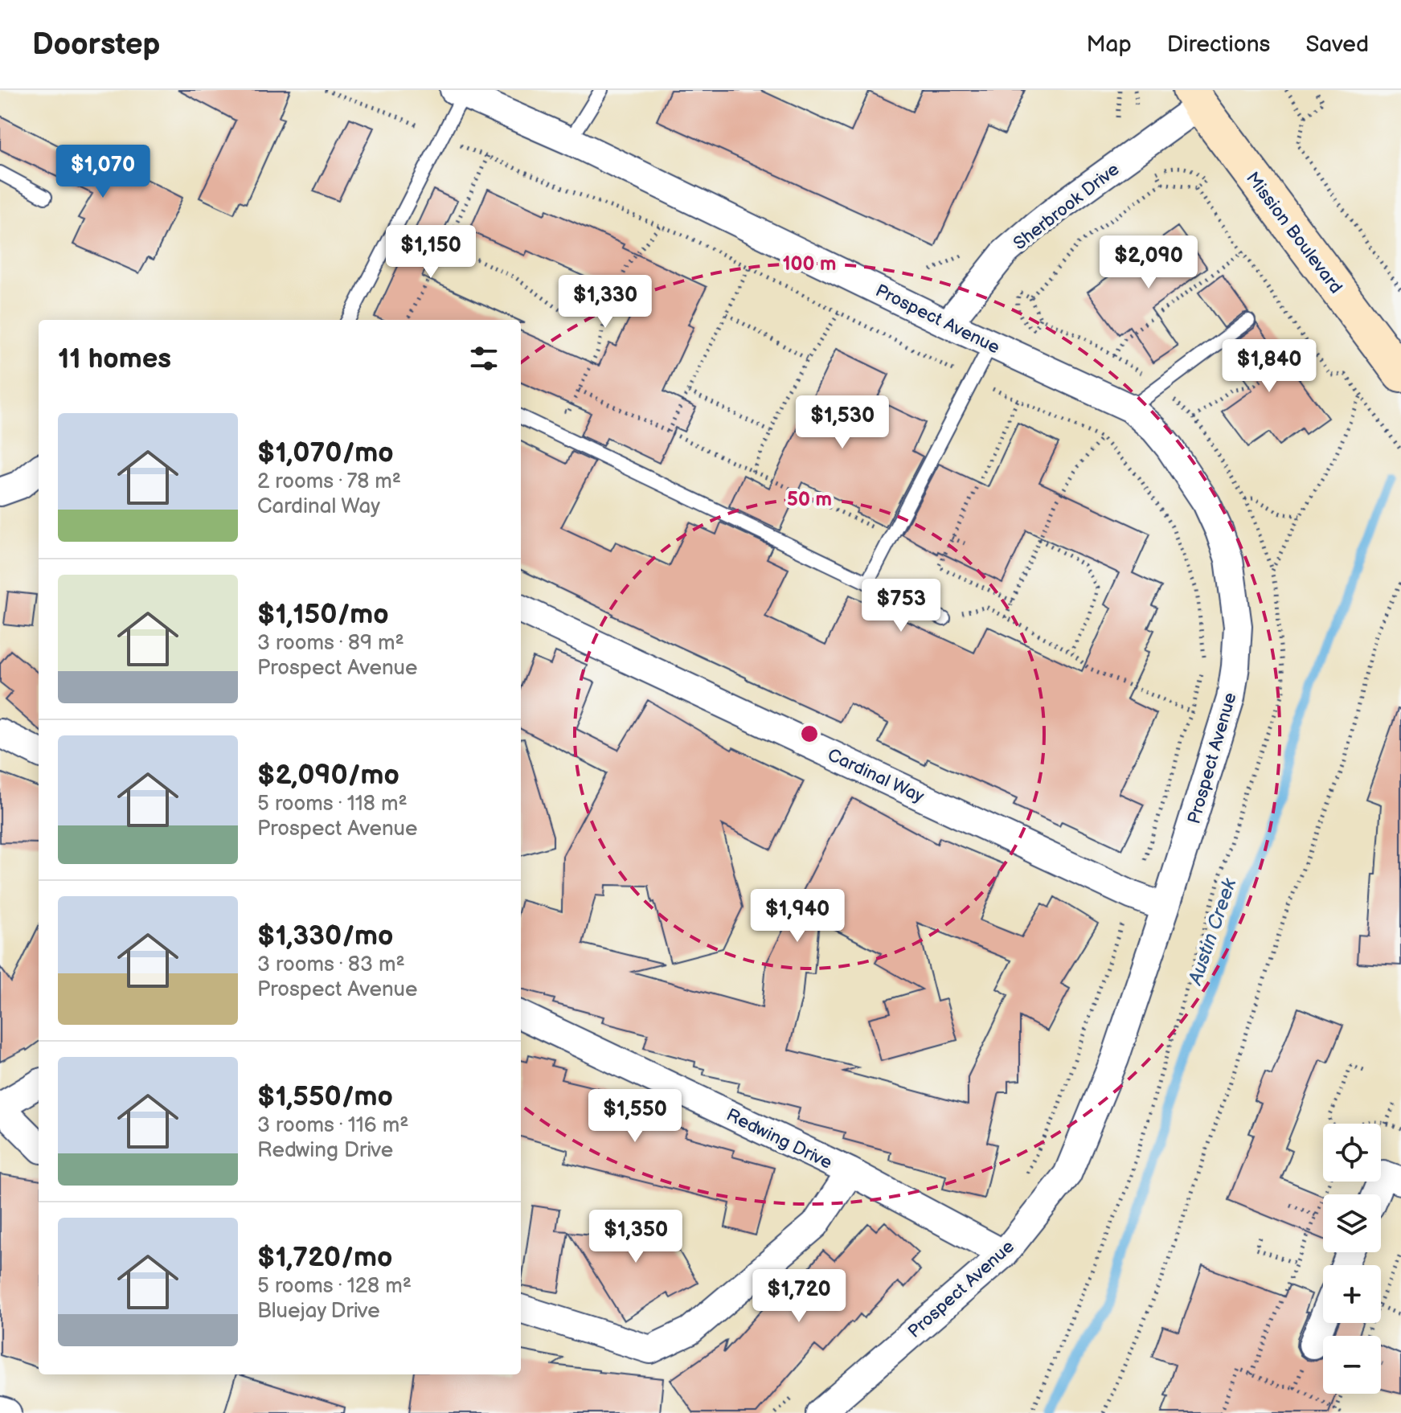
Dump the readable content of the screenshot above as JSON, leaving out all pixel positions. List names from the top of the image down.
{
  "streets": {
    "main road": ["Mission Boulevard"],
    "street": [
      "Sherbrook Drive",
      "Prospect Avenue",
      "Cardinal Way",
      "Redwing Drive"
    ]
  },
  "crossings": [
    ["Sherbrook Drive", "Mission Boulevard"],
    ["Sherbrook Drive", "Prospect Avenue"],
    ["Prospect Avenue", "Cardinal Way"],
    ["Prospect Avenue", "Redwing Drive"]
  ],
  "water": ["Austin Creek"],
  "page": {
    "header": "Doorstep",
    "nav": ["Map", "Directions", "Saved"],
    "price": [
      "$1,070",
      "$1,150",
      "$2,090",
      "$1,330",
      "$1,840",
      "$1,530",
      "$753",
      "$1,940",
      "$1,550",
      "$1,350",
      "$1,720"
    ],
    "heading": "11 homes",
    "list": [
      {
        "name": "$1,070/mo",
        "note": "2 rooms · 78 m² · Cardinal Way"
      },
      {
        "name": "$1,150/mo",
        "note": "3 rooms · 89 m² · Prospect Avenue"
      },
      {
        "name": "$2,090/mo",
        "note": "5 rooms · 118 m² · Prospect Avenue"
      },
      {
        "name": "$1,330/mo",
        "note": "3 rooms · 83 m² · Prospect Avenue"
      },
      {
        "name": "$1,550/mo",
        "note": "3 rooms · 116 m² · Redwing Drive"
      },
      {
        "name": "$1,720/mo",
        "note": "5 rooms · 128 m² · Bluejay Drive"
      }
    ],
    "map_buttons": ["+", "−"]
  },
  "rings": ["100 m", "50 m"]
}
